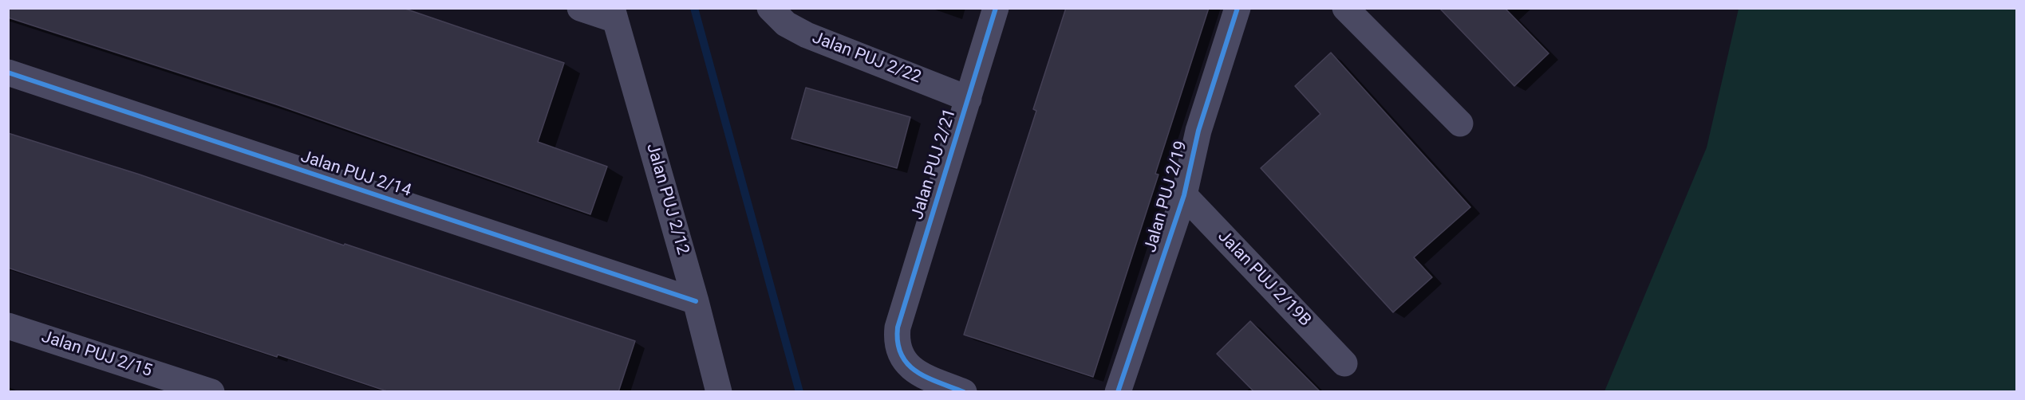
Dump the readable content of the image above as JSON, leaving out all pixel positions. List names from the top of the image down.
{
  "streets": {
    "street": [
      "Jalan PUJ 2/22",
      "Jalan PUJ 2/21",
      "Jalan PUJ 2/14",
      "Jalan PUJ 2/19",
      "Jalan PUJ 2/12",
      "Jalan PUJ 2/19B",
      "Jalan PUJ 2/15"
    ]
  },
  "crossings": [
    ["Jalan PUJ 2/22", "Jalan PUJ 2/21"],
    ["Jalan PUJ 2/14", "Jalan PUJ 2/12"],
    ["Jalan PUJ 2/19", "Jalan PUJ 2/19B"]
  ]
}
